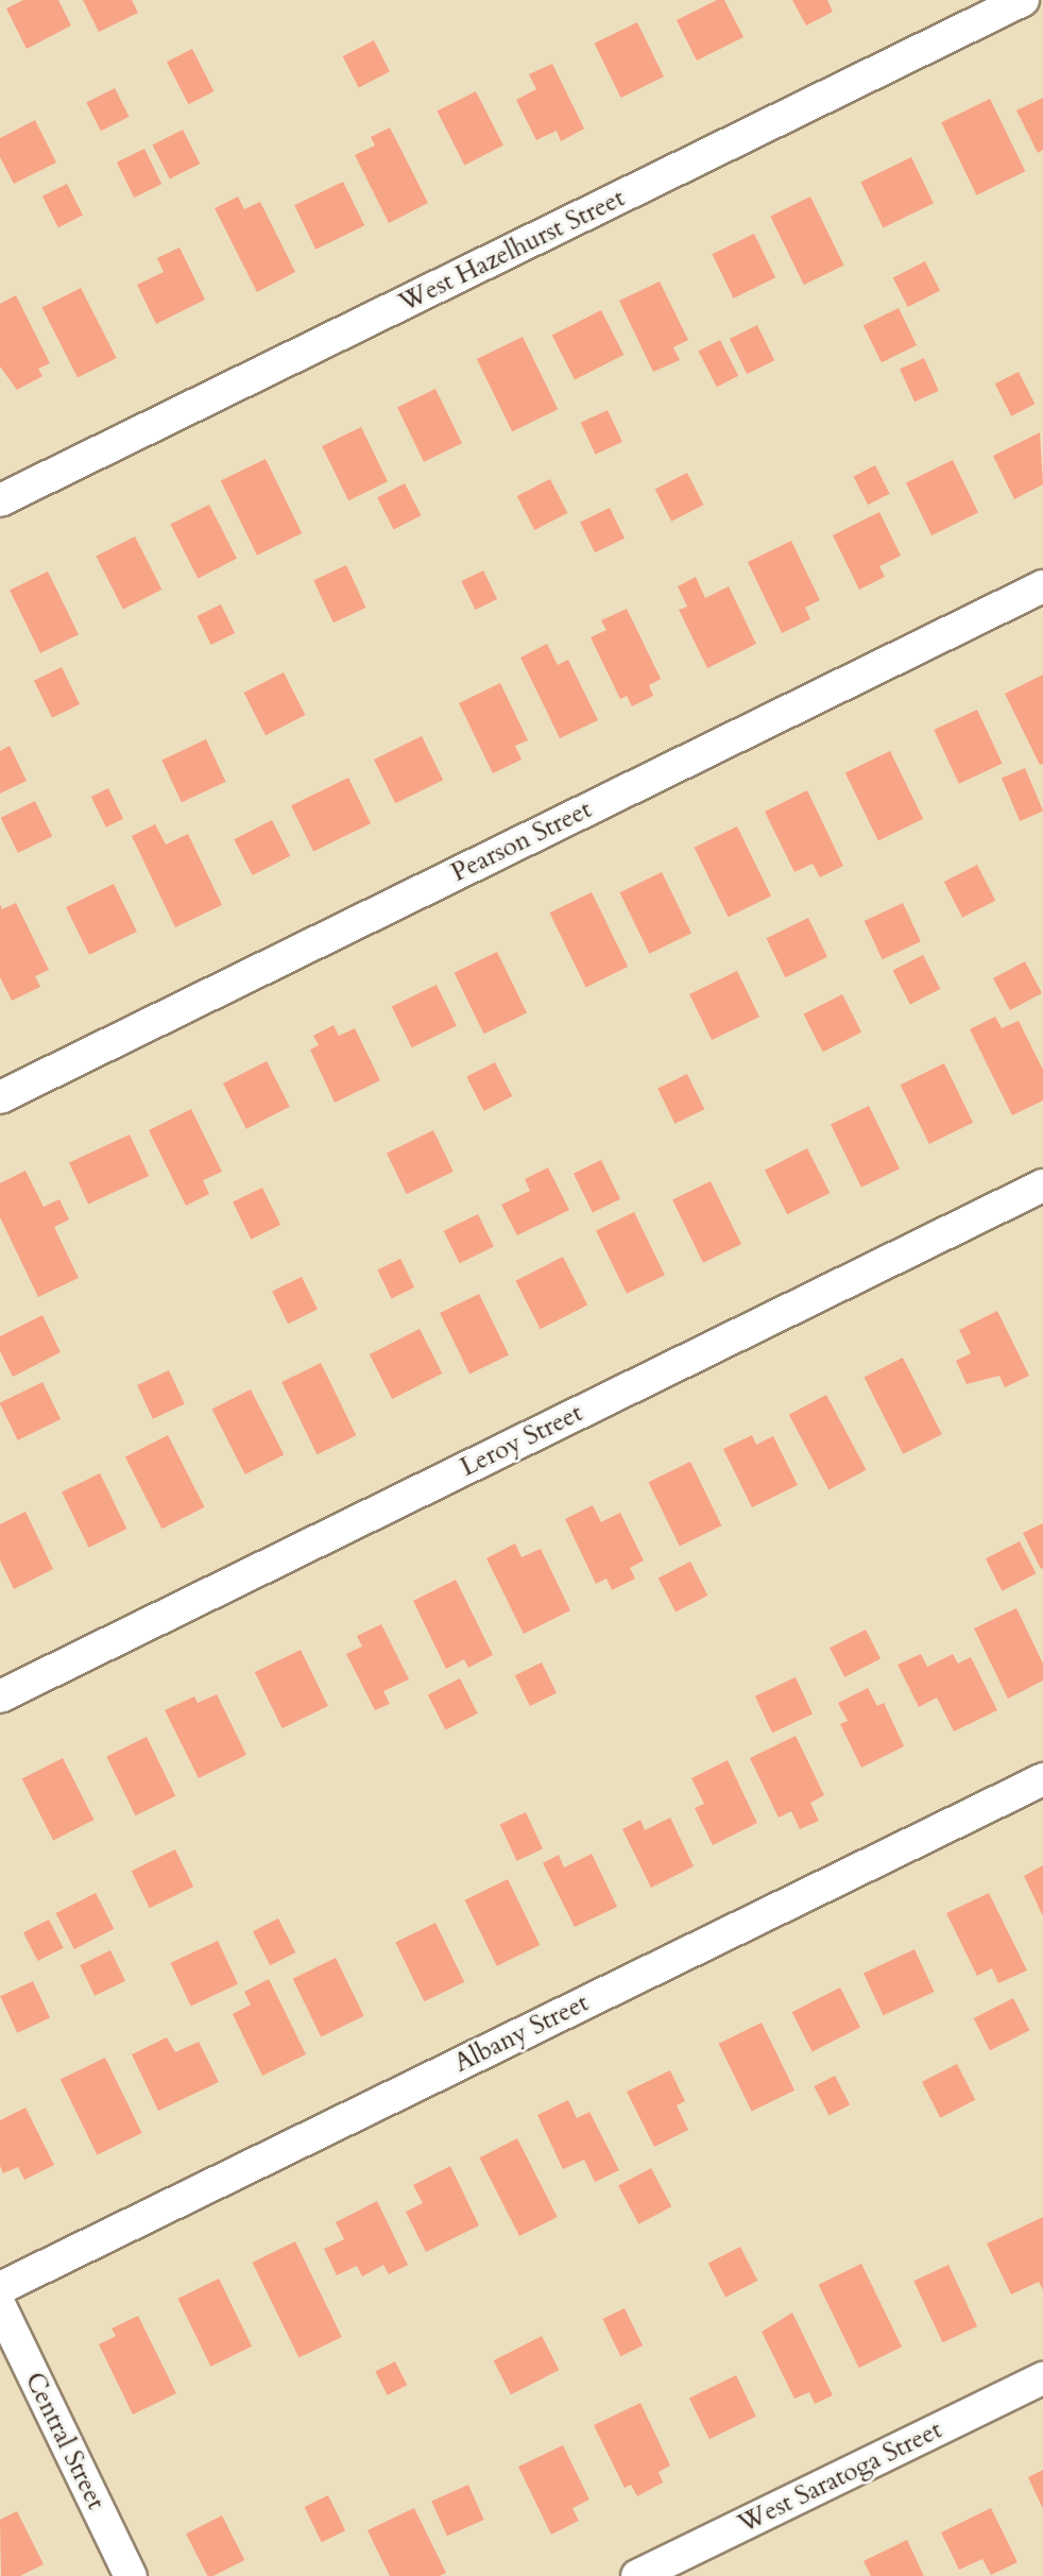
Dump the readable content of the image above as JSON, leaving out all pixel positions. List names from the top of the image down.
{
  "streets": {
    "street": [
      "West Hazelhurst Street",
      "Pearson Street",
      "Leroy Street",
      "Albany Street",
      "Central Street",
      "West Saratoga Street"
    ]
  }
}
